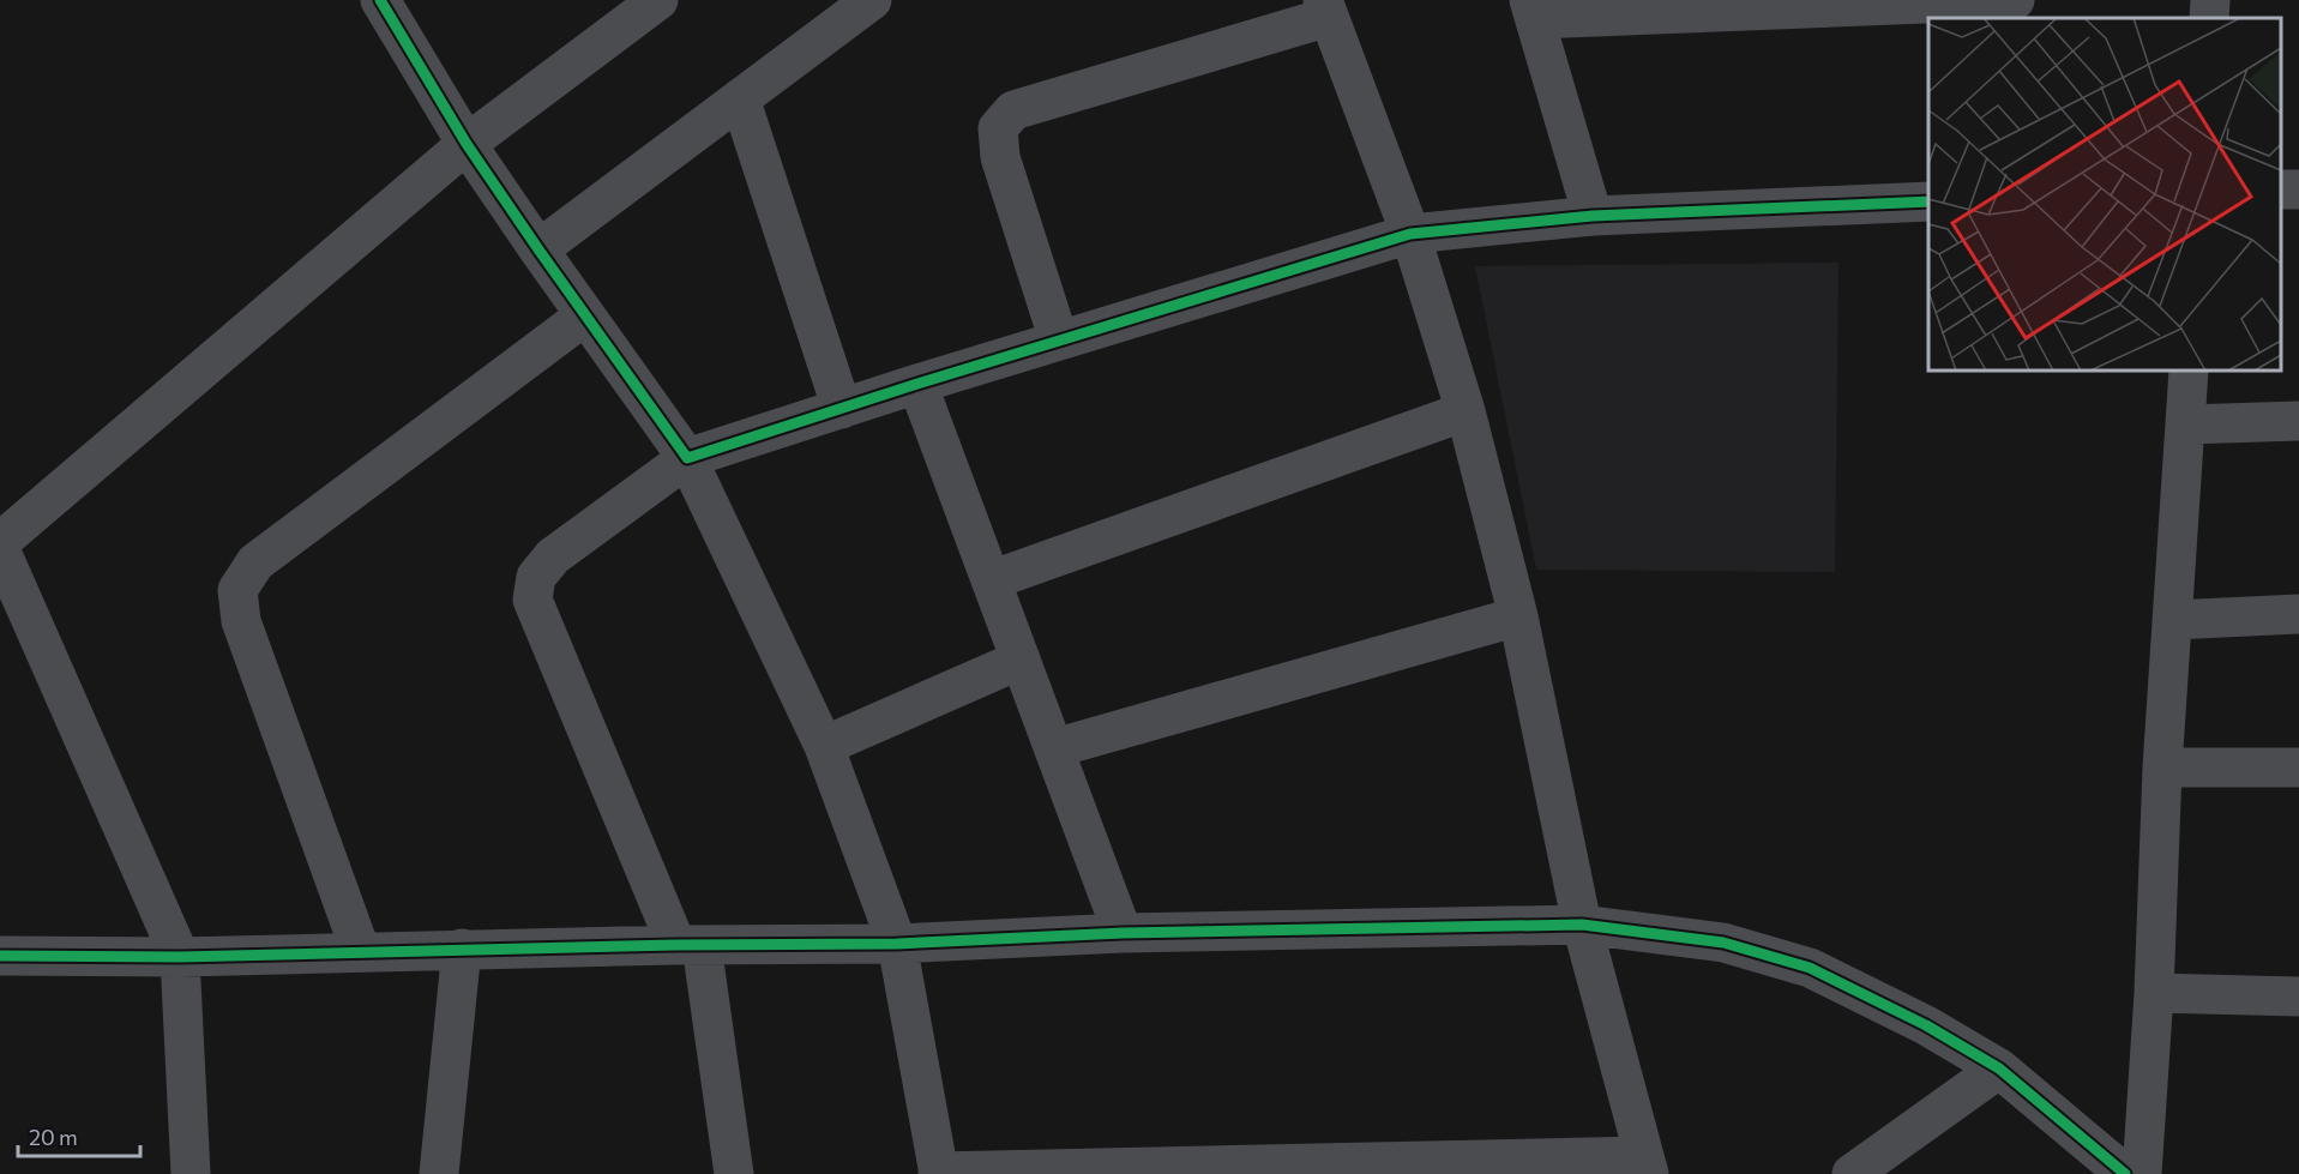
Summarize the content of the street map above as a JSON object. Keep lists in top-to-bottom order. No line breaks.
{"scale_bar":"20 m"}
